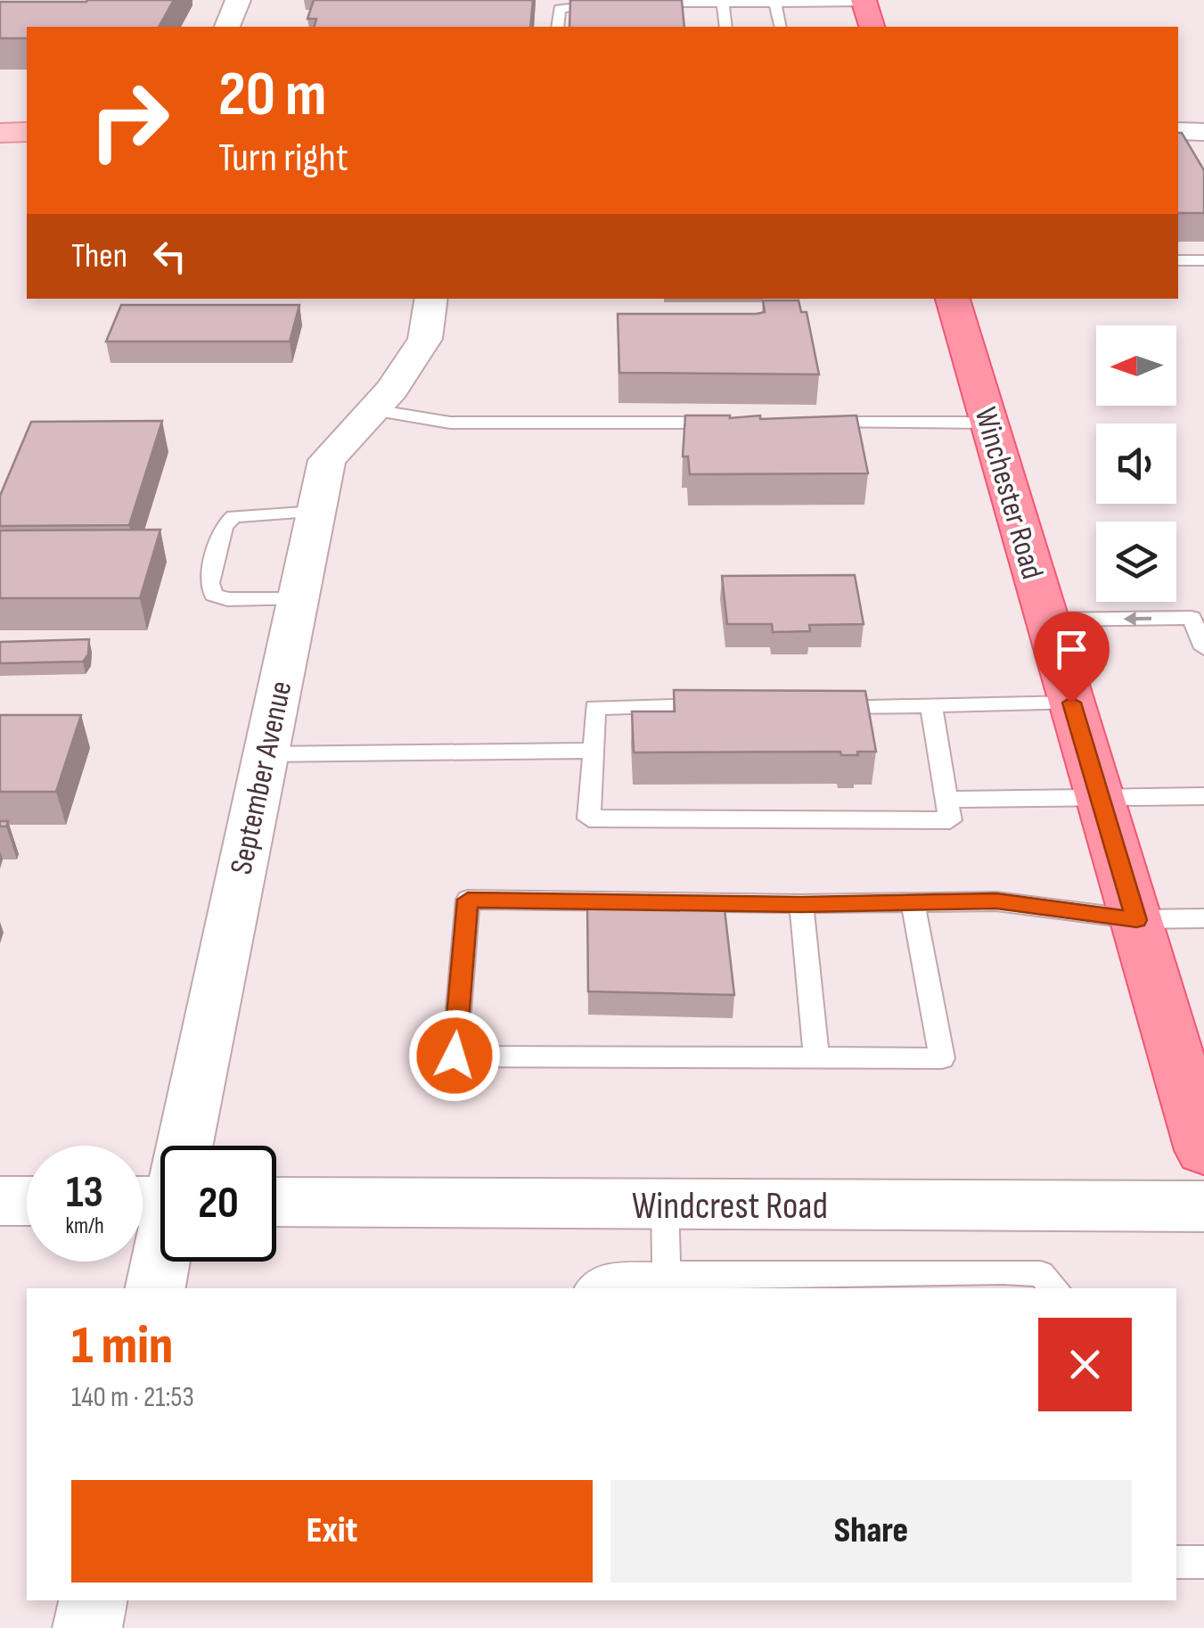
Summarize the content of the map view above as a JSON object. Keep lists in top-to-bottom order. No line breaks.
{"streets":{"main road":["Winchester Road"],"street":["September Avenue","Windcrest Road"]},"north":"left","page":{"turn":["20 m","Turn right"],"then":"Then","speed":"13 km/h","limit":"20","heading":["1 min","140 m · 21:53"],"buttons":["Exit","Share"]}}
